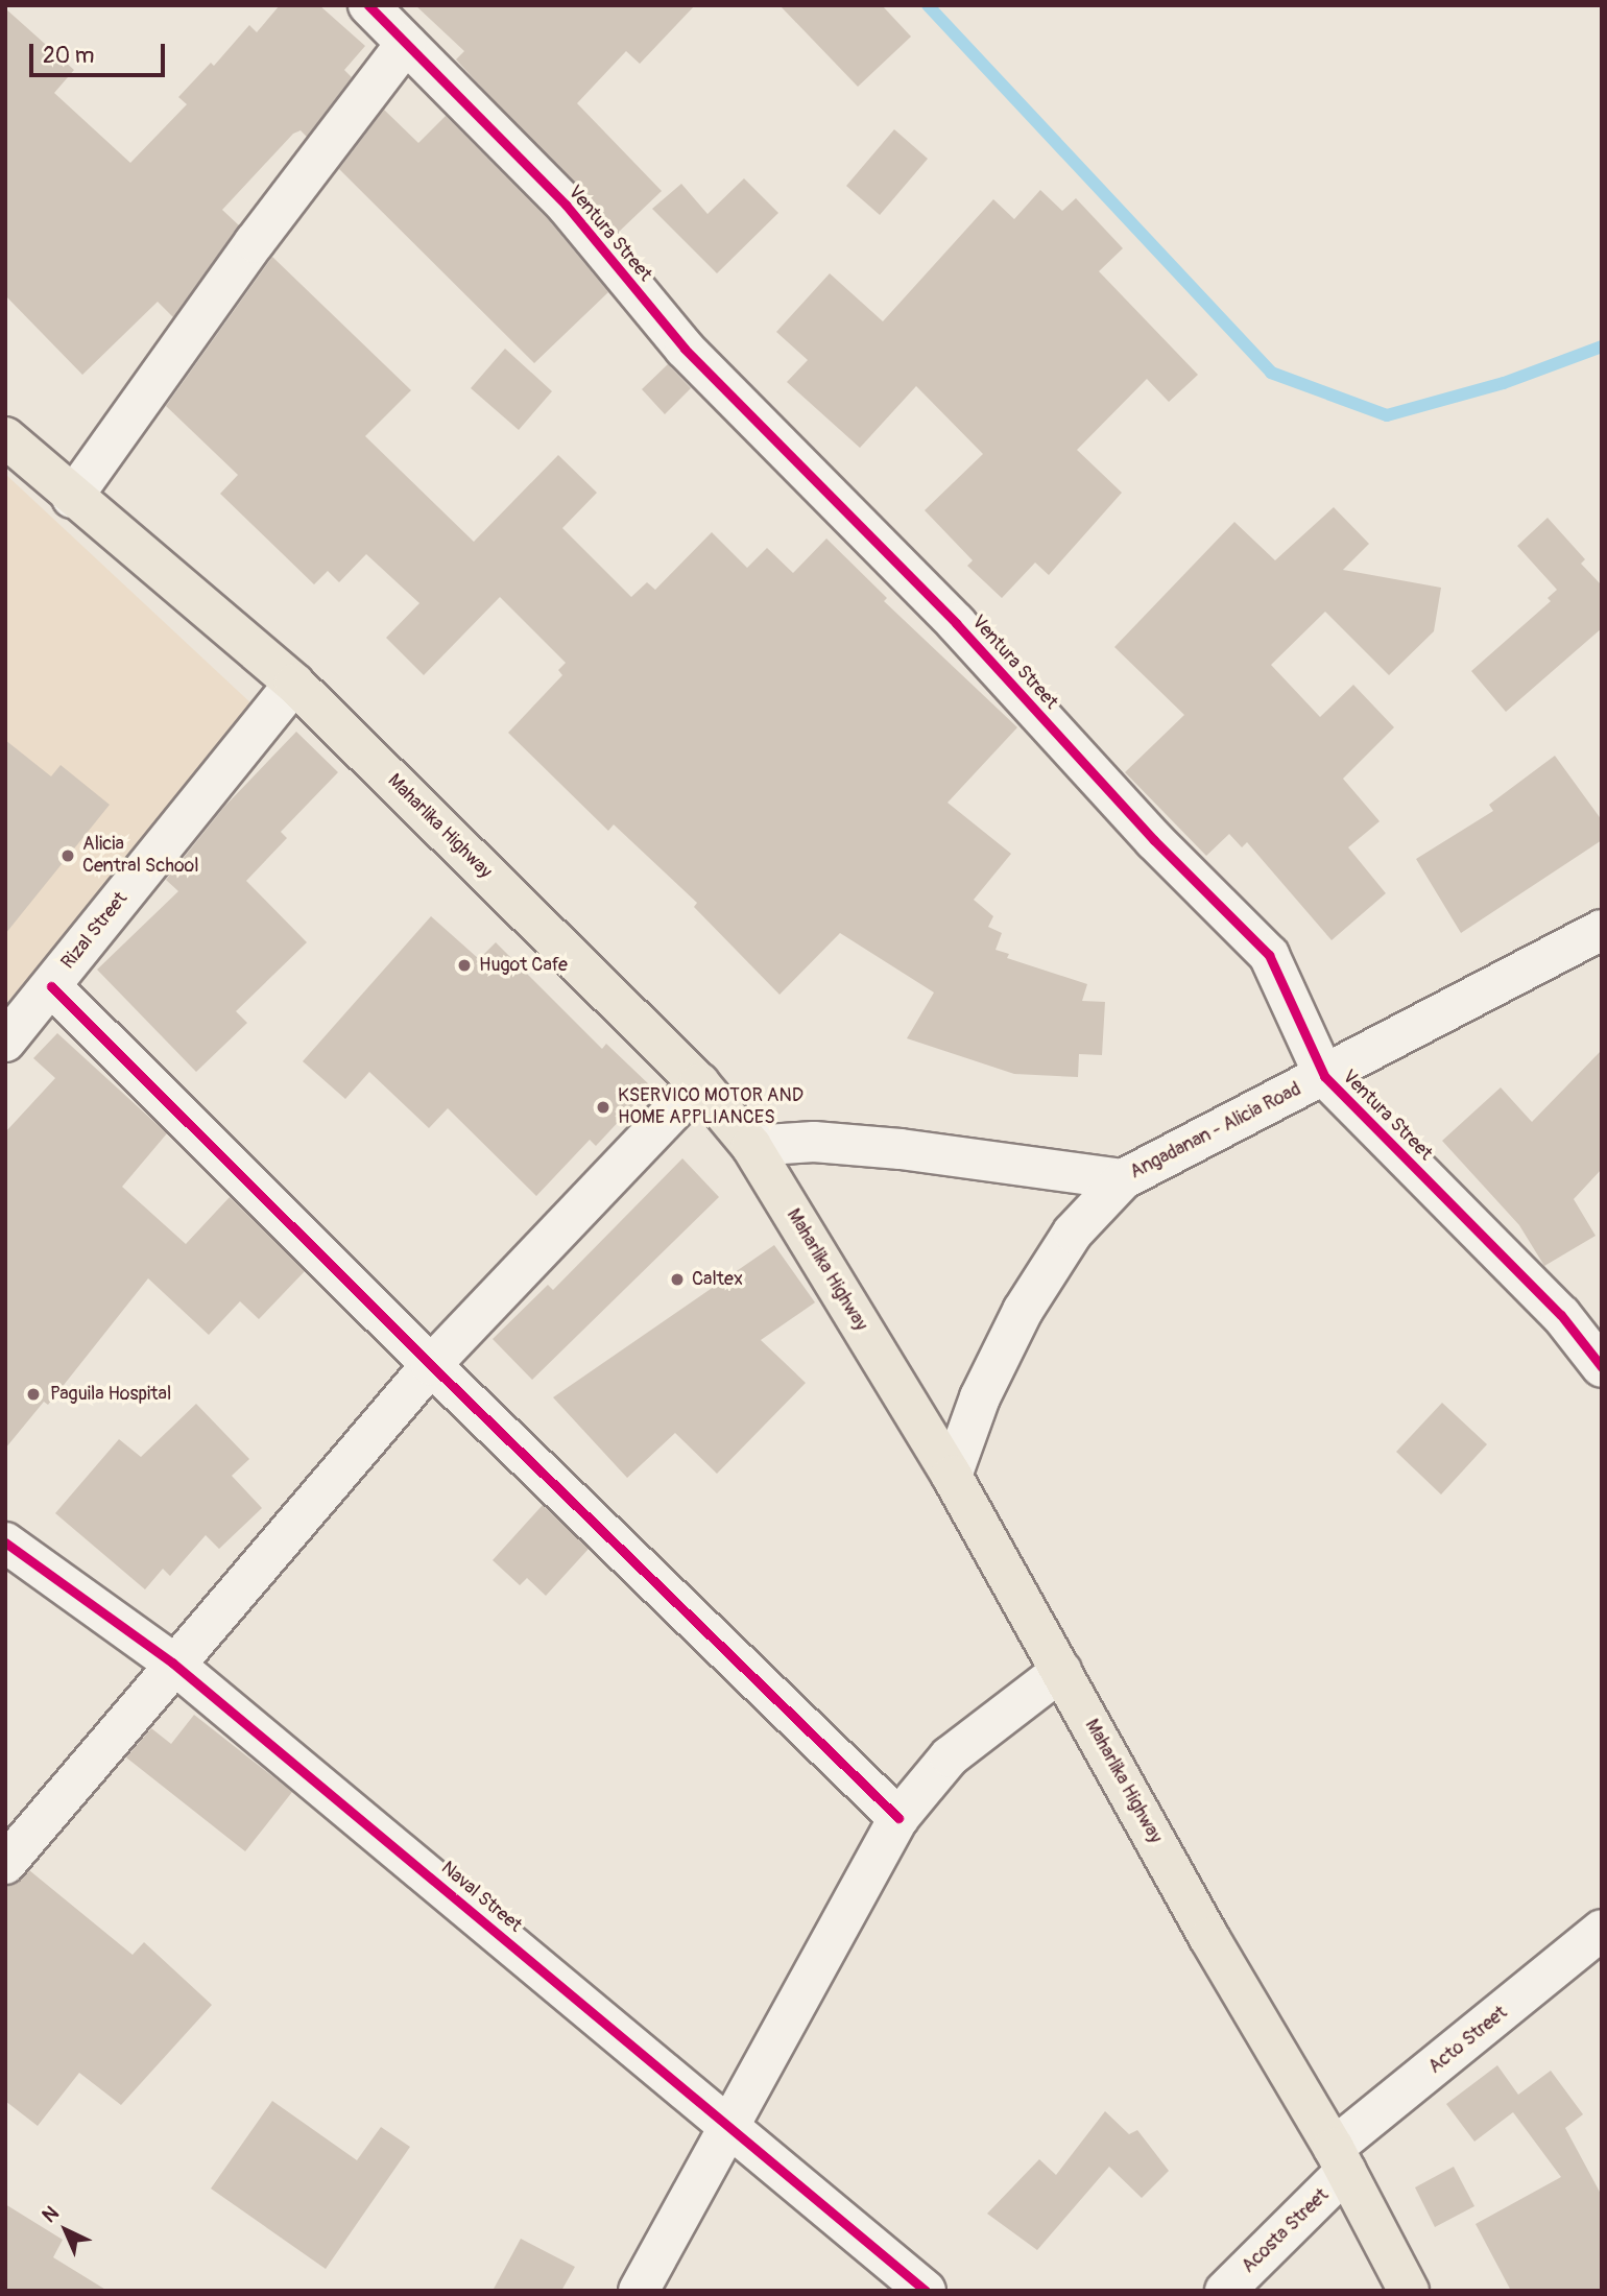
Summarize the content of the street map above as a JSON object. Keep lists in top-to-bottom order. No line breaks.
{"streets":{"main road":["Maharlika Highway"],"street":["Ventura Street","Rizal Street","Angadanan - Alicia Road","Naval Street","Acto Street","Acosta Street"]},"crossings":[["Ventura Street","Angadanan - Alicia Road"],["Maharlika Highway","Rizal Street"],["Maharlika Highway","Angadanan - Alicia Road"],["Maharlika Highway","Acto Street"],["Maharlika Highway","Acosta Street"],["Acto Street","Acosta Street"]],"places":["Alicia Central School","Hugot Cafe","KSERVICO MOTOR AND HOME APPLIANCES","Caltex","Paguila Hospital"],"scale_bar":"20 m","north":"top left"}
